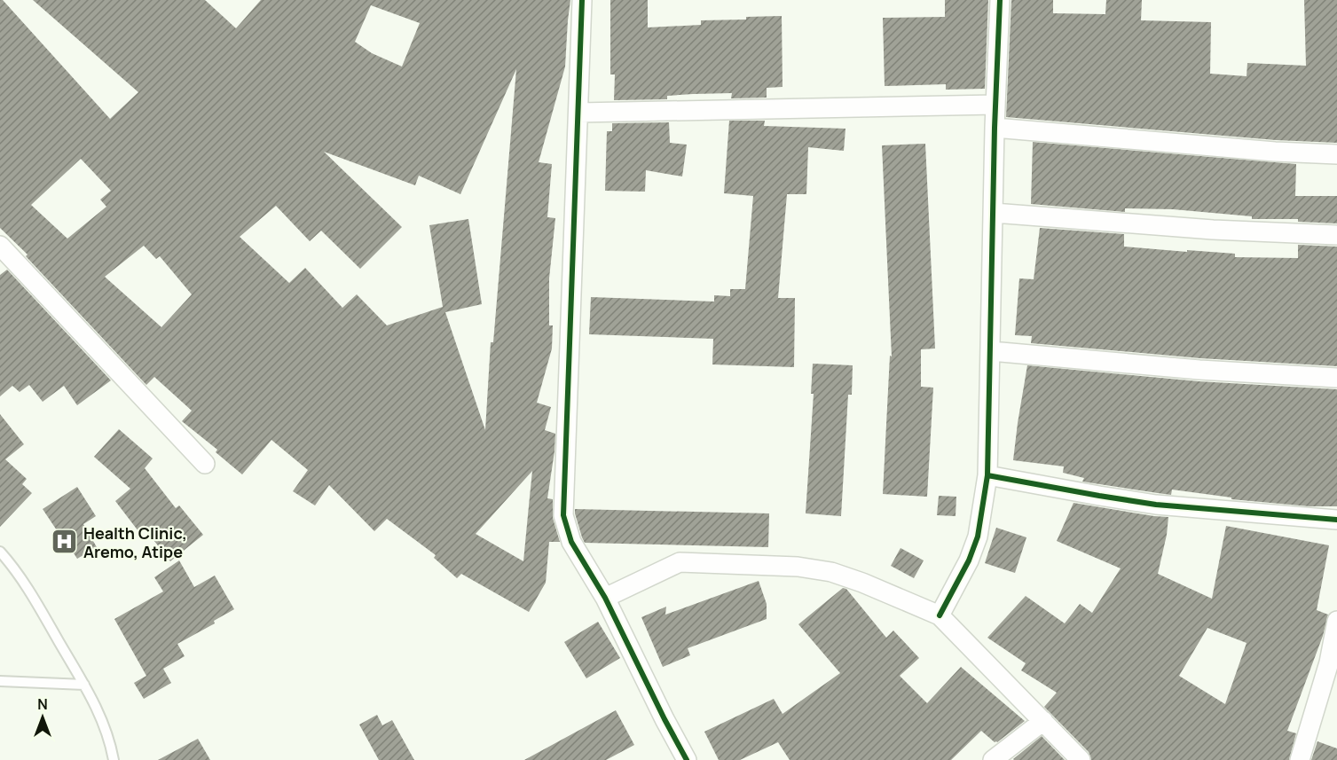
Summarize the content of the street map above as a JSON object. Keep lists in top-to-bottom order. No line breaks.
{"places":{"hospital":["Health Clinic, Aremo, Atipe"]},"north":"top"}
